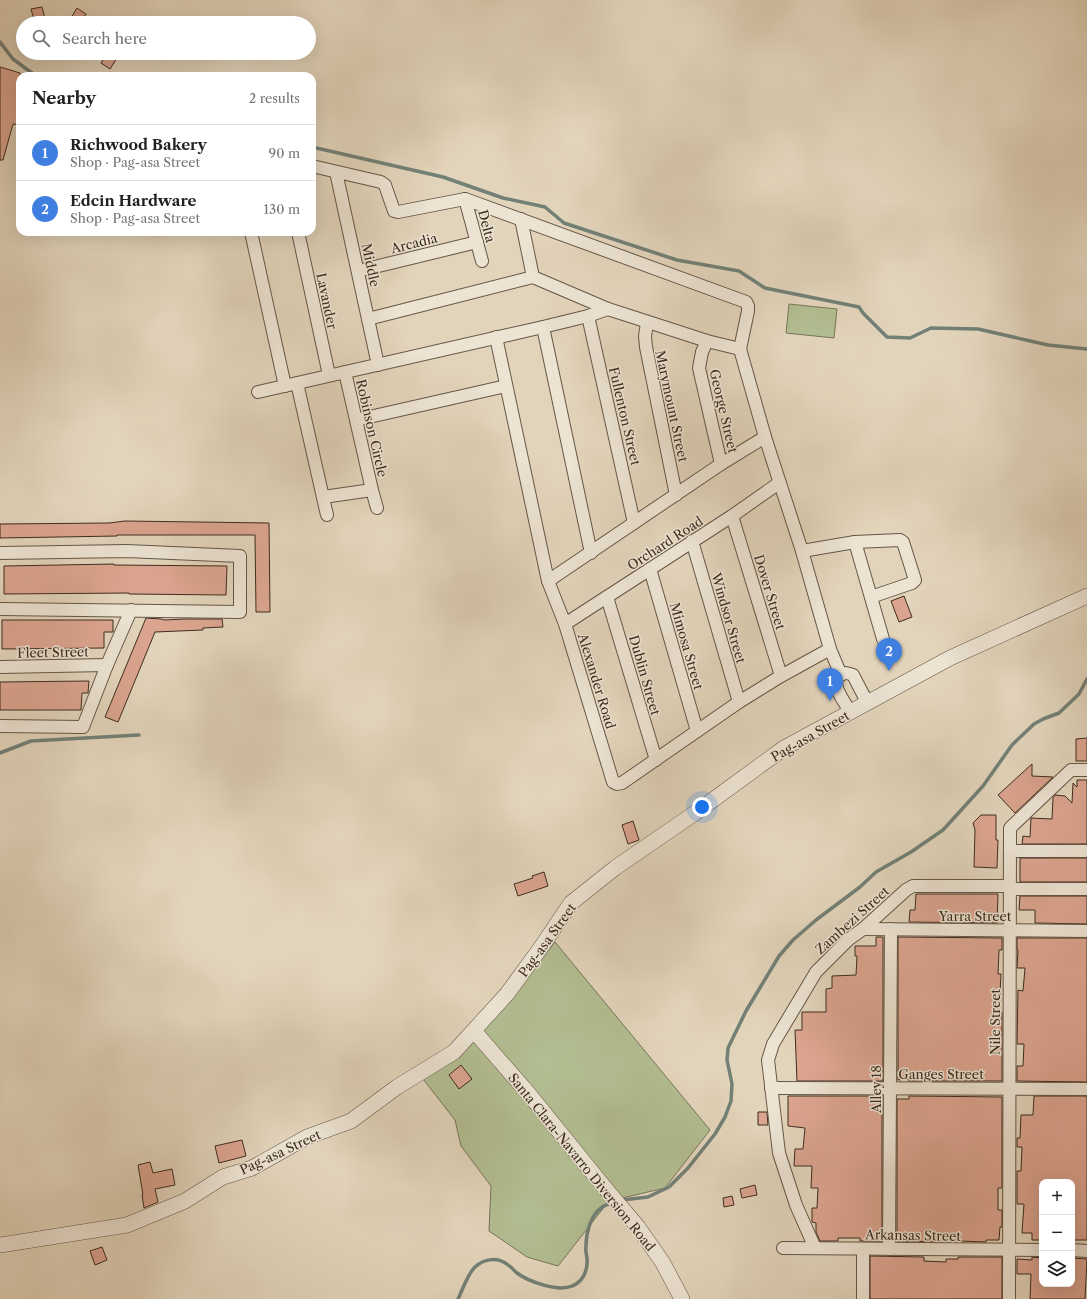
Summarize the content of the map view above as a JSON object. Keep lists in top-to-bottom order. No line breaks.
{"streets":{"street":["Delta","Arcadia","Middle","Lavander","Marymount Street","George Street","Fullenton Street","Robinson Circle","Orchard Road","Dover Street","Windsor Street","Mimosa Street","Fleet Street","Dublin Street","Alexander Road","Pag-asa Street","Yarra Street","Zambezi Street","Nile Street","Ganges Street","Alley 18","Santa Clara-Navarro Diversion Road","Arkansas Street"]},"crossings":[["Delta","Arcadia"],["Arcadia","Middle"],["Orchard Road","Dover Street"],["Orchard Road","Windsor Street"],["Orchard Road","Mimosa Street"],["Orchard Road","Dublin Street"],["Orchard Road","Alexander Road"],["Dover Street","Alexander Road"],["Windsor Street","Alexander Road"],["Mimosa Street","Alexander Road"],["Dublin Street","Alexander Road"],["Pag-asa Street","Santa Clara-Navarro Diversion Road"],["Yarra Street","Zambezi Street"],["Yarra Street","Nile Street"],["Yarra Street","Alley 18"],["Zambezi Street","Nile Street"],["Zambezi Street","Ganges Street"],["Zambezi Street","Arkansas Street"],["Nile Street","Ganges Street"],["Nile Street","Arkansas Street"],["Ganges Street","Alley 18"],["Alley 18","Arkansas Street"]],"page":{"search":"Search here","heading":["Nearby","2 results"],"list":[{"mark":"1","name":"Richwood Bakery","note":"Shop · Pag-asa Street","value":"90 m"},{"mark":"2","name":"Edcin Hardware","note":"Shop · Pag-asa Street","value":"130 m"}],"pins":["2","1"],"map_buttons":["+","−"]}}
